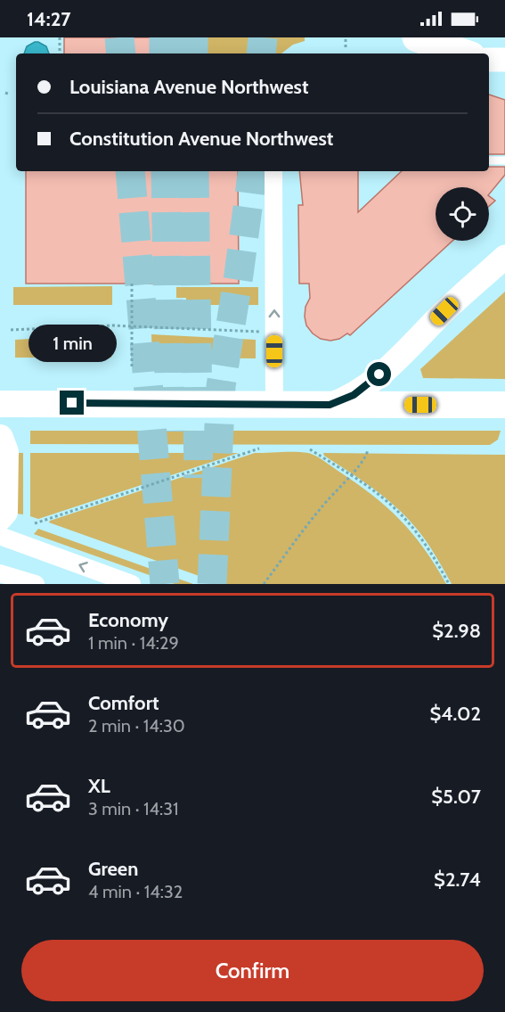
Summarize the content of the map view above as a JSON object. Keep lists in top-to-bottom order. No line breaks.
{"page":{"status":"14:27","banner":["Louisiana Avenue Northwest","Constitution Avenue Northwest"],"bubble":"1 min","list":[{"name":"Economy","note":"1 min · 14:29","value":"$2.98"},{"name":"Comfort","note":"2 min · 14:30","value":"$4.02"},{"name":"XL","note":"3 min · 14:31","value":"$5.07"},{"name":"Green","note":"4 min · 14:32","value":"$2.74"}],"buttons":"Confirm"}}
